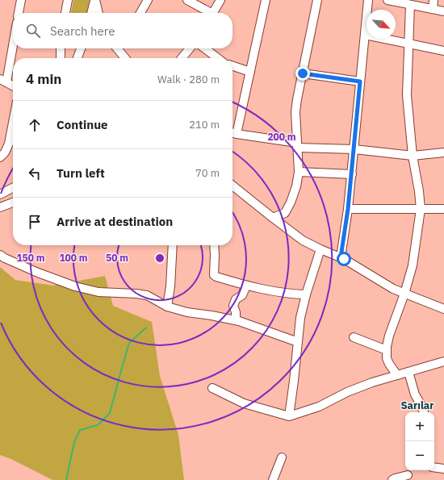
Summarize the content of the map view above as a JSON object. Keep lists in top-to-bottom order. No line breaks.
{"districts":["Sarılar"],"north":"bottom right","page":{"search":"Search here","heading":["4 min","Walk · 280 m"],"list":[["Continue","210 m"],["Turn left","70 m"],"Arrive at destination"],"map_buttons":["+","−"]},"rings":["200 m","150 m","100 m","50 m"]}
